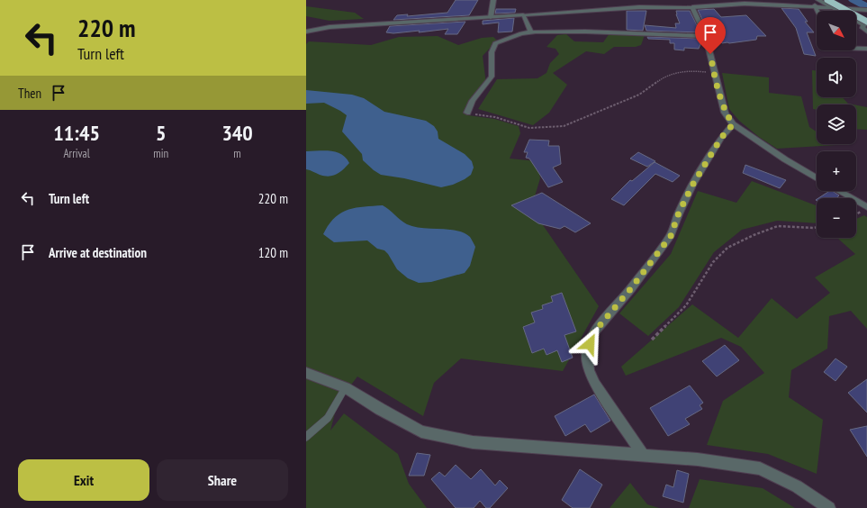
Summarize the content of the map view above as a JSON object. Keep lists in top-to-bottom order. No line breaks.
{"north":"bottom right","page":{"turn":["220 m","Turn left"],"map_buttons":["+","−"],"then":"Then","eta":["11:45","Arrival","5","min","340","m"],"list":[{"name":"Turn left","value":"220 m"},{"name":"Arrive at destination","value":"120 m"}],"buttons":["Exit","Share"]}}
